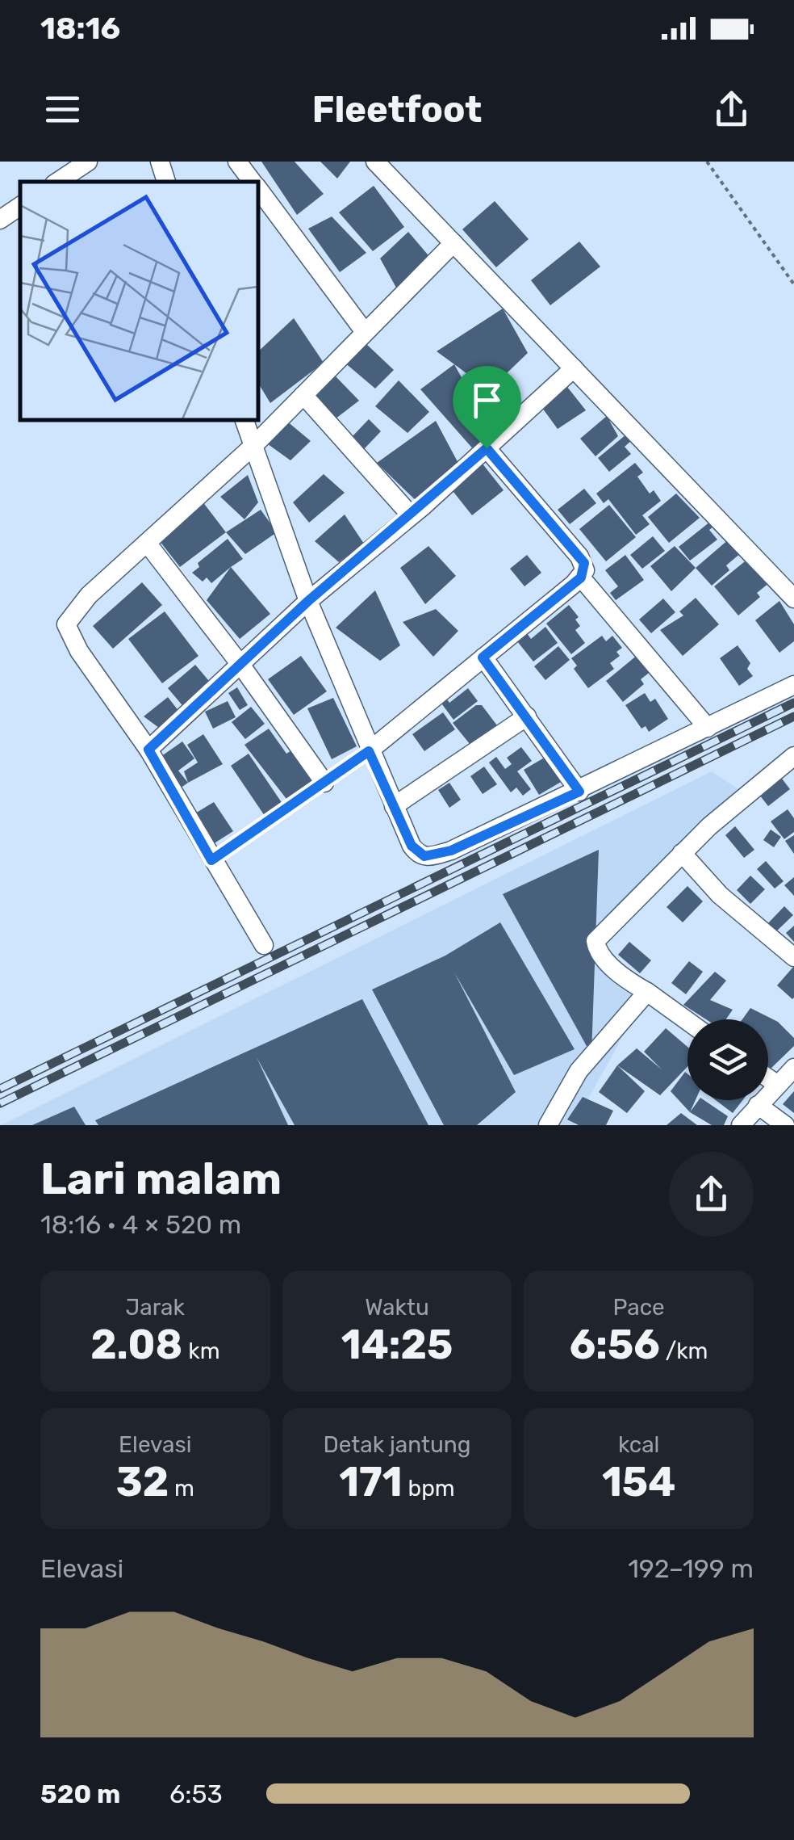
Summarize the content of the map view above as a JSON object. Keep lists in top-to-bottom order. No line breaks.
{"page":{"status":"18:16","header":"Fleetfoot","heading":["Lari malam","18:16 · 4 × 520 m"],"stats":[["Jarak","2.08 km"],["Waktu","14:25"],["Pace","6:56 /km"],["Elevasi","32 m"],["Detak jantung","171 bpm"],["kcal","154"]],"chart":["Elevasi","192–199 m"],"list":[{"name":"520 m","note":"6:53"}]}}
